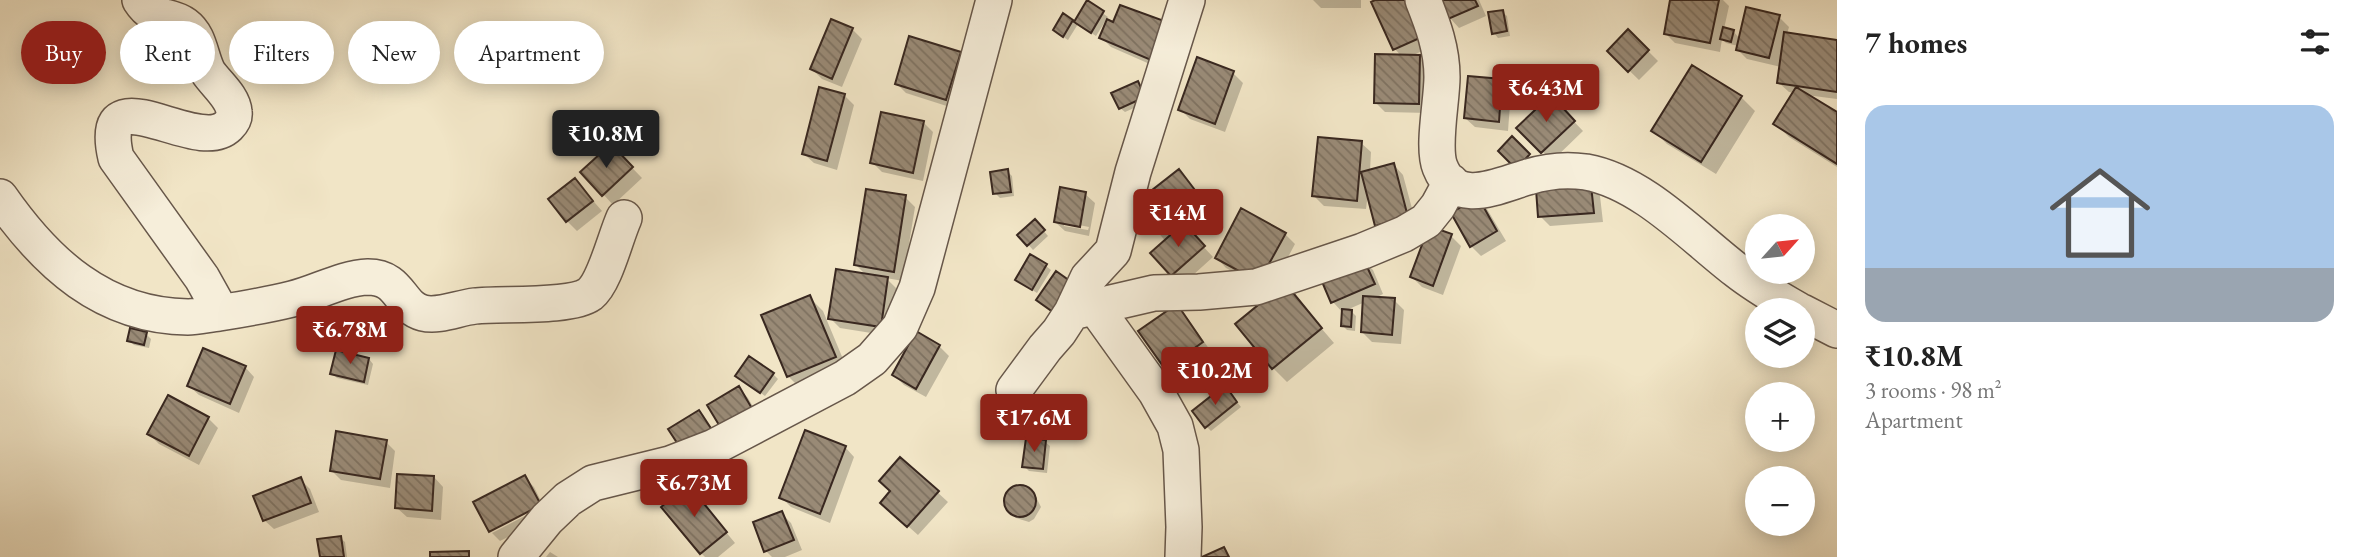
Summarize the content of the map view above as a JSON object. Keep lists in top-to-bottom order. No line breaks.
{"north":"top right","page":{"heading":"7 homes","chip":["Buy","Rent","Filters","New","Apartment"],"price":["₹6.43M","₹10.8M","₹14M","₹6.78M","₹10.2M","₹17.6M","₹6.73M"],"list":[{"name":"₹10.8M","note":"3 rooms · 98 m² · Apartment"}],"map_buttons":["+","−"]}}
